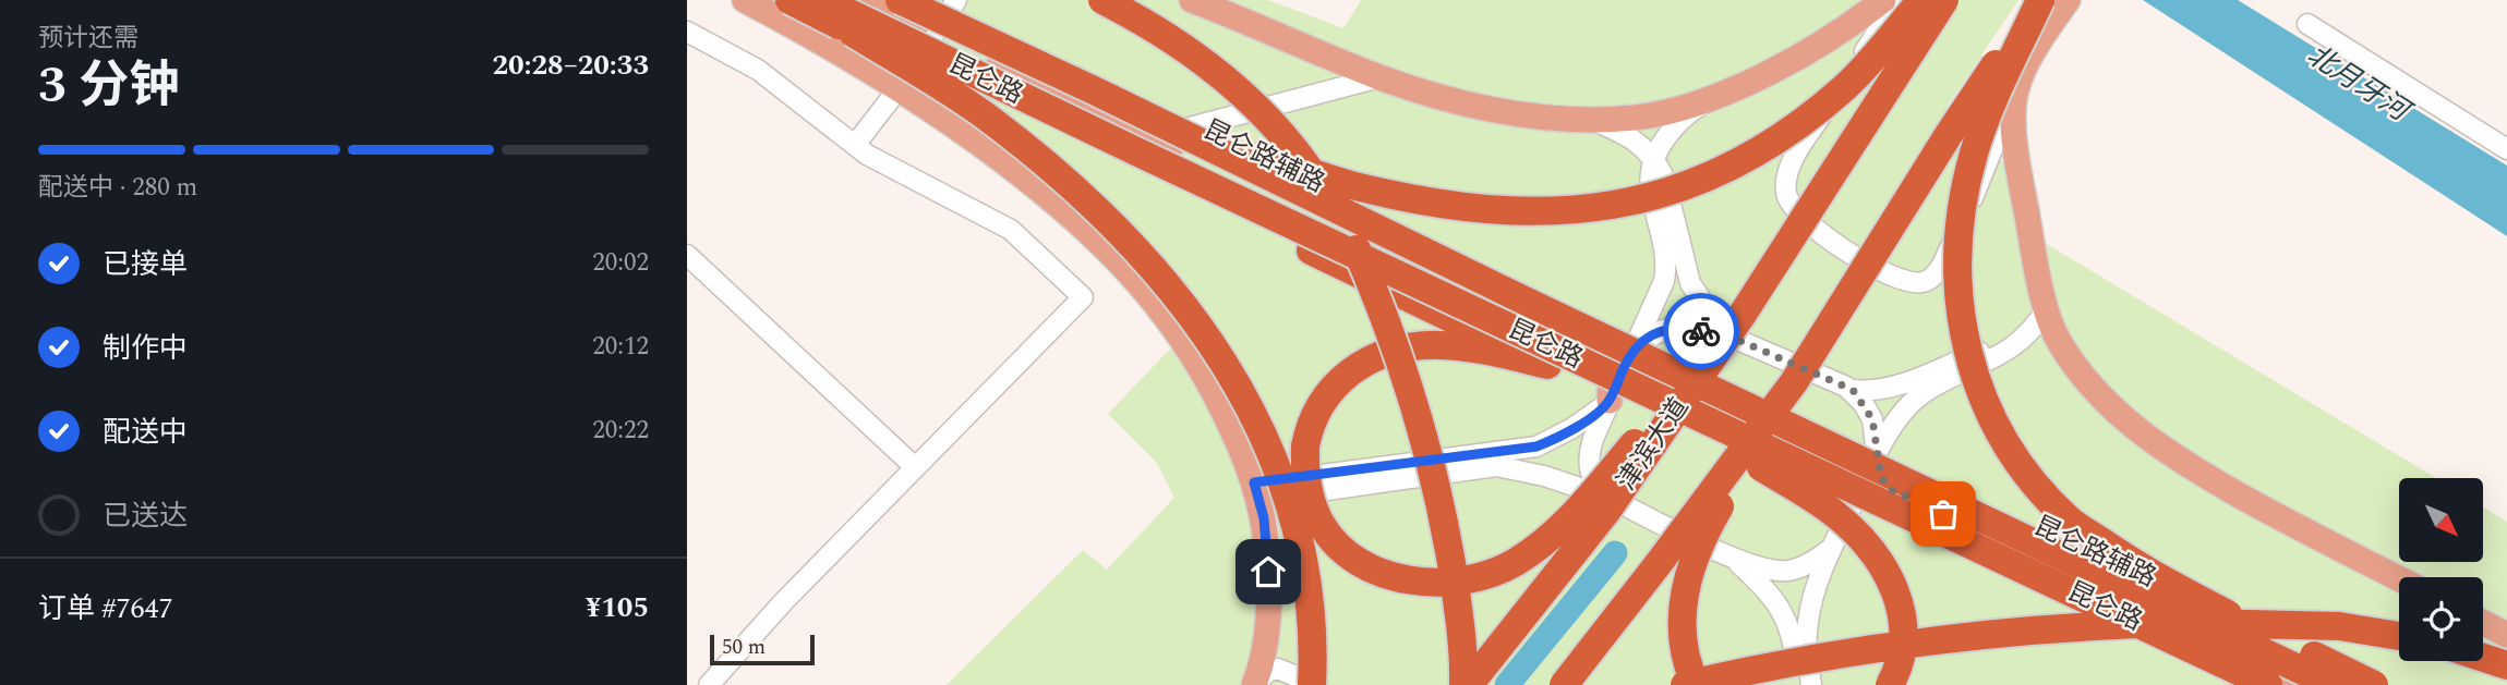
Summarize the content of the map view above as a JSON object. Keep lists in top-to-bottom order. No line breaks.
{"streets":{"highway":["昆仑路","津滨大道"],"main road":["昆仑路辅路"]},"water":["北月牙河"],"scale_bar":"50 m","north":"bottom right","page":{"heading":["3 分钟","预计还需","20:28–20:33"],"panel":["订单 #7647","¥105"],"bar":"配送中 · 280 m","list":[["已接单","20:02"],["制作中","20:12"],["配送中","20:22"],"已送达"],"scale":"50 m"}}
